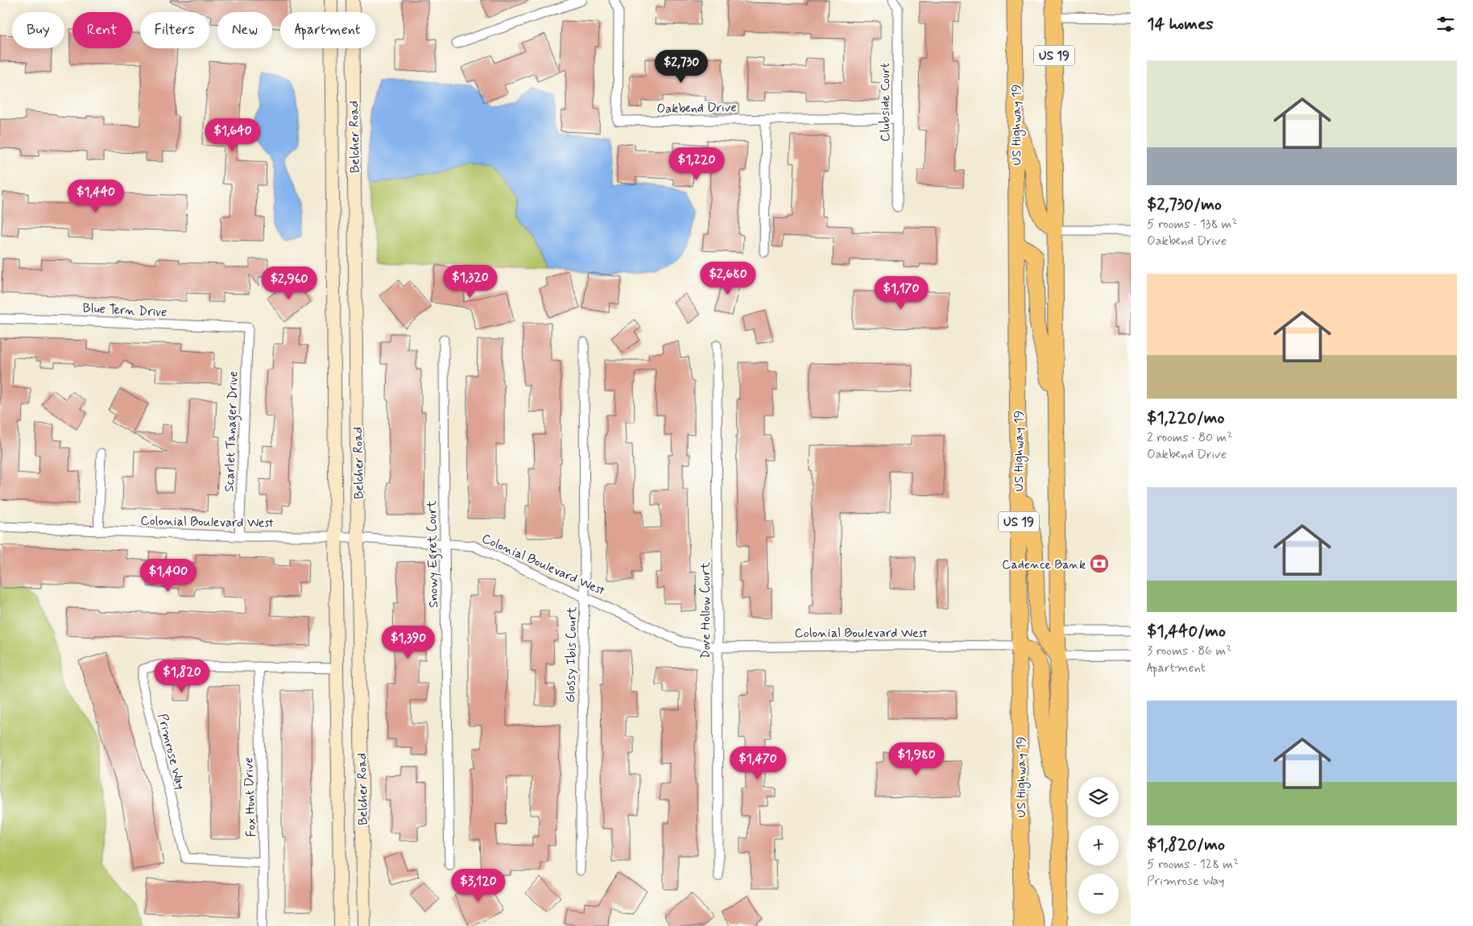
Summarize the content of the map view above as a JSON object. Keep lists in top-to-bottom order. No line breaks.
{"streets":{"highway":["US 19","US Highway 19"],"main road":["Belcher Road"],"street":["Clubside Court","Oakbend Drive","Blue Tern Drive","Scarlet Tanager Drive","Colonial Boulevard West","Snowy Egret Court","Dove Hollow Court","Glossy Ibis Court","Primrose Way","Fox Hunt Drive"]},"crossings":[["Clubside Court","Oakbend Drive"],["US Highway 19","Colonial Boulevard West"],["Belcher Road","Colonial Boulevard West"],["Belcher Road","Primrose Way"],["Blue Tern Drive","Scarlet Tanager Drive"],["Scarlet Tanager Drive","Colonial Boulevard West"],["Colonial Boulevard West","Snowy Egret Court"],["Colonial Boulevard West","Dove Hollow Court"],["Colonial Boulevard West","Glossy Ibis Court"],["Primrose Way","Fox Hunt Drive"]],"places":{"bank":["Cadence Bank"]},"page":{"heading":"14 homes","chip":["Buy","Rent","Filters","New","Apartment"],"list":[{"name":"$2,730/mo","note":"5 rooms · 138 m² · Oakbend Drive"},{"name":"$1,220/mo","note":"2 rooms · 80 m² · Oakbend Drive"},{"name":"$1,440/mo","note":"3 rooms · 86 m² · Apartment"},{"name":"$1,820/mo","note":"5 rooms · 128 m² · Primrose Way"}],"price":["$2,730","$1,640","$1,220","$1,440","$2,680","$1,320","$2,960","$1,170","$1,400","$1,390","$1,820","$1,980","$1,470","$3,120"],"map_buttons":["+","−"]}}
